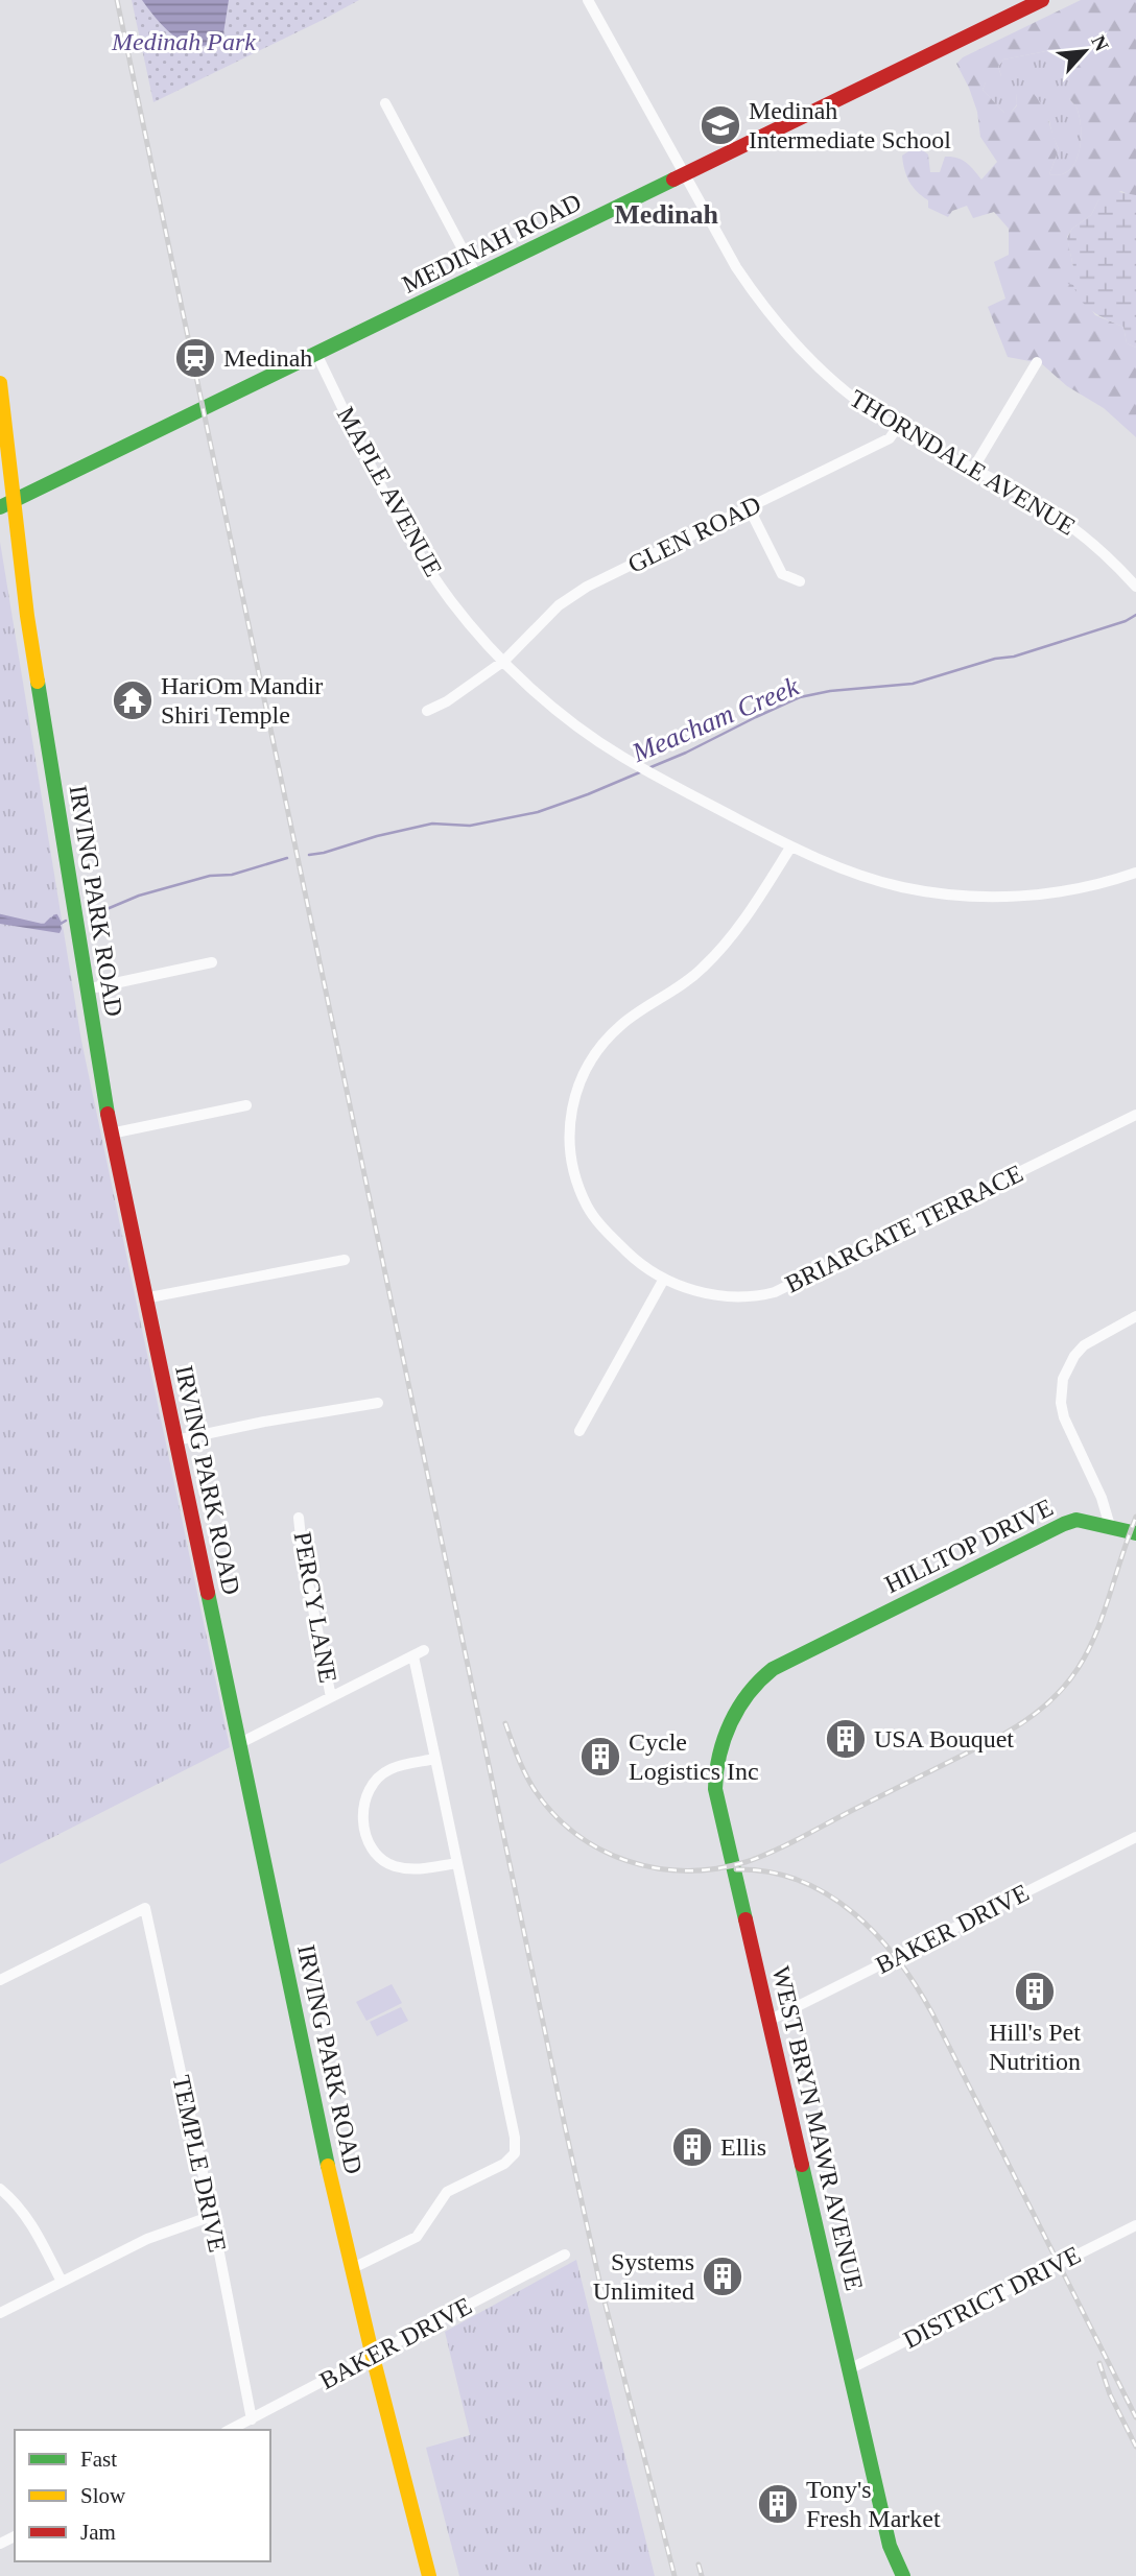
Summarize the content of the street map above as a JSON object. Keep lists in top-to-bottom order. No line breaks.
{"streets":{"main road":["MEDINAH ROAD","IRVING PARK ROAD","HILLTOP DRIVE","WEST BRYN MAWR AVENUE"],"street":["THORNDALE AVENUE","MAPLE AVENUE","GLEN ROAD","BRIARGATE TERRACE","PERCY LANE","BAKER DRIVE","TEMPLE DRIVE","DISTRICT DRIVE"]},"crossings":[["MEDINAH ROAD","THORNDALE AVENUE"],["MEDINAH ROAD","MAPLE AVENUE"],["MEDINAH ROAD","IRVING PARK ROAD"],["THORNDALE AVENUE","GLEN ROAD"],["MAPLE AVENUE","GLEN ROAD"],["MAPLE AVENUE","BRIARGATE TERRACE"],["IRVING PARK ROAD","BAKER DRIVE"],["HILLTOP DRIVE","WEST BRYN MAWR AVENUE"],["BAKER DRIVE","WEST BRYN MAWR AVENUE"],["BAKER DRIVE","TEMPLE DRIVE"],["WEST BRYN MAWR AVENUE","DISTRICT DRIVE"]],"districts":["Medinah"],"water":["Meacham Creek"],"parks":["Medinah Park"],"places":{"school or university":["Medinah Intermediate School"],"station":["Medinah"],"temple":["HariOm Mandir Shiri Temple"],"building":["USA Bouquet","Cycle Logistics Inc","Hill's Pet Nutrition","Ellis","Systems Unlimited","Tony's Fresh Market"]},"legend":["Fast","Slow","Jam"],"north":"top right"}
